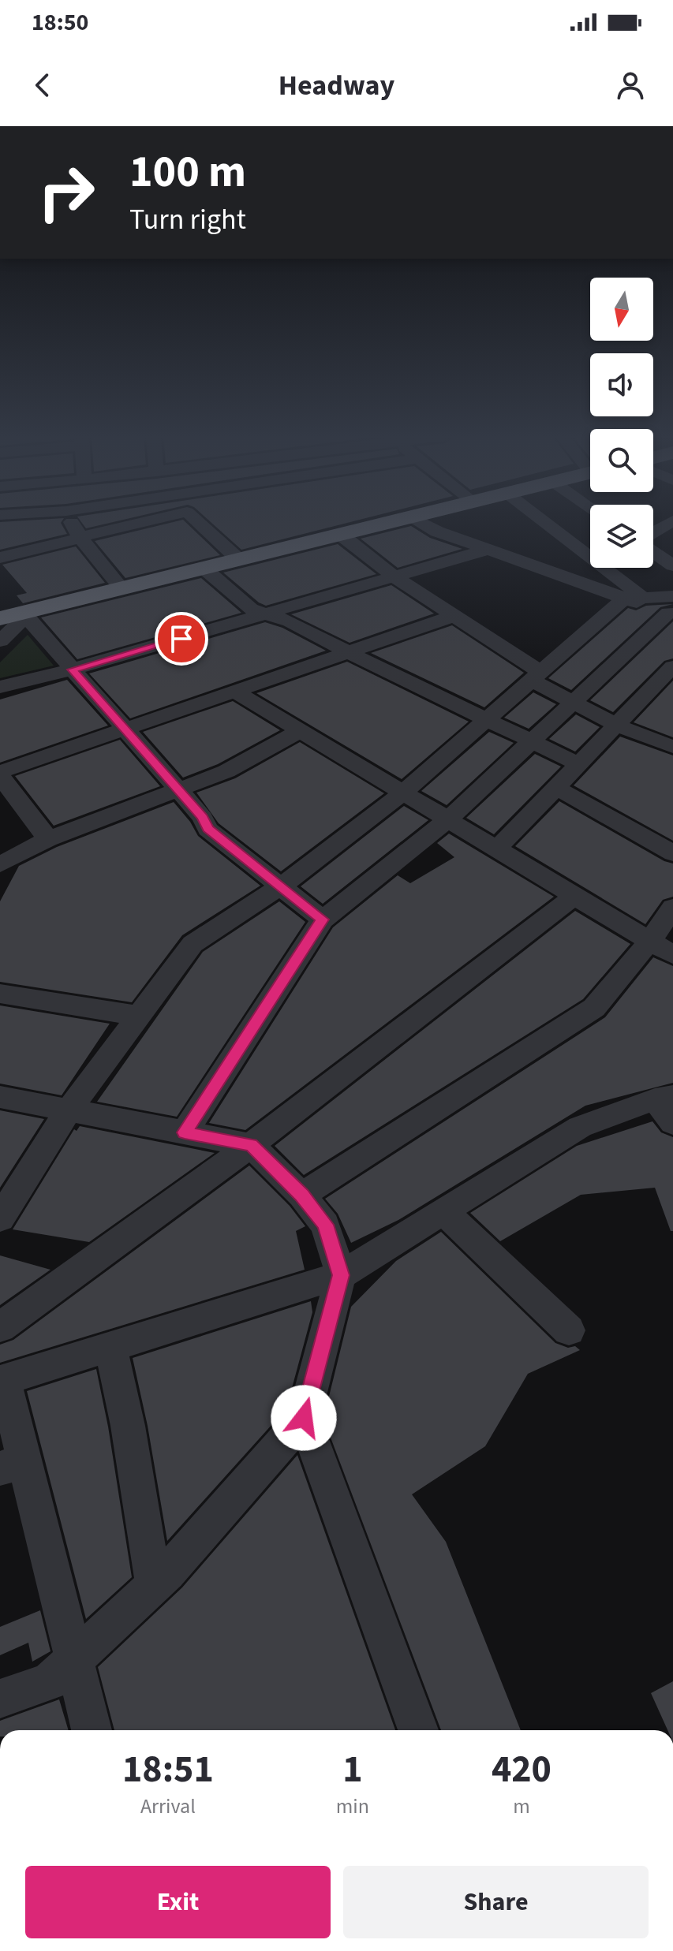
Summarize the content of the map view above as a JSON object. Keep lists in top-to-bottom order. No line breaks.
{"north":"bottom","page":{"status":"18:50","header":"Headway","turn":["100 m","Turn right"],"eta":["18:51","Arrival","1","min","420","m"],"buttons":["Exit","Share"]}}
